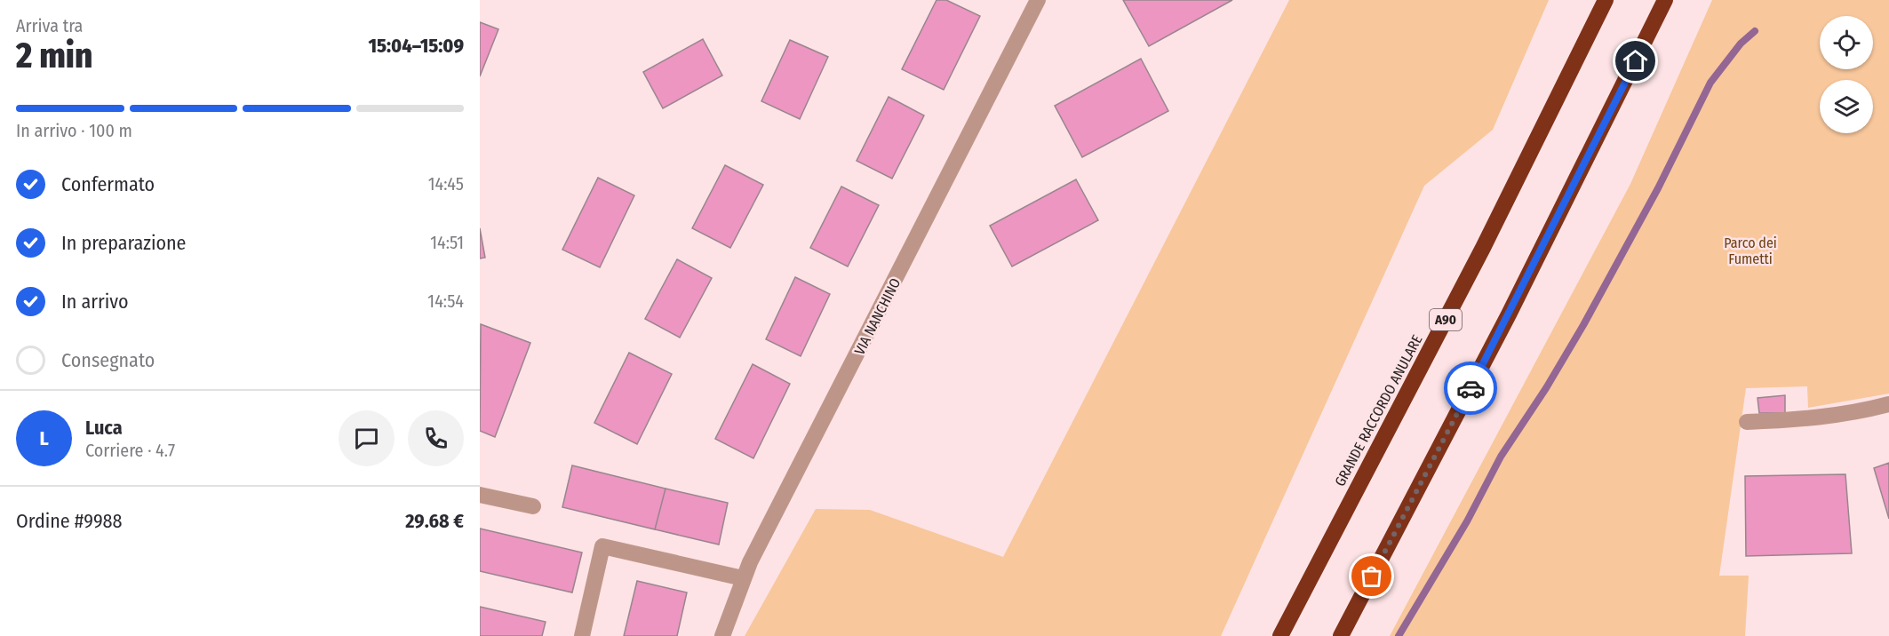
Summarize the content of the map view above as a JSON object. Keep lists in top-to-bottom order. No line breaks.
{"streets":{"highway":["A90","GRANDE RACCORDO ANULARE"],"street":["VIA NANCHINO"]},"parks":["Parco dei Fumetti"],"page":{"heading":["2 min","Arriva tra","15:04–15:09"],"panel":["Luca","Corriere · 4.7","Ordine #9988","29.68 €"],"bar":"In arrivo · 100 m","list":[["Confermato","14:45"],["In preparazione","14:51"],["In arrivo","14:54"],"Consegnato"],"round":"L"}}
